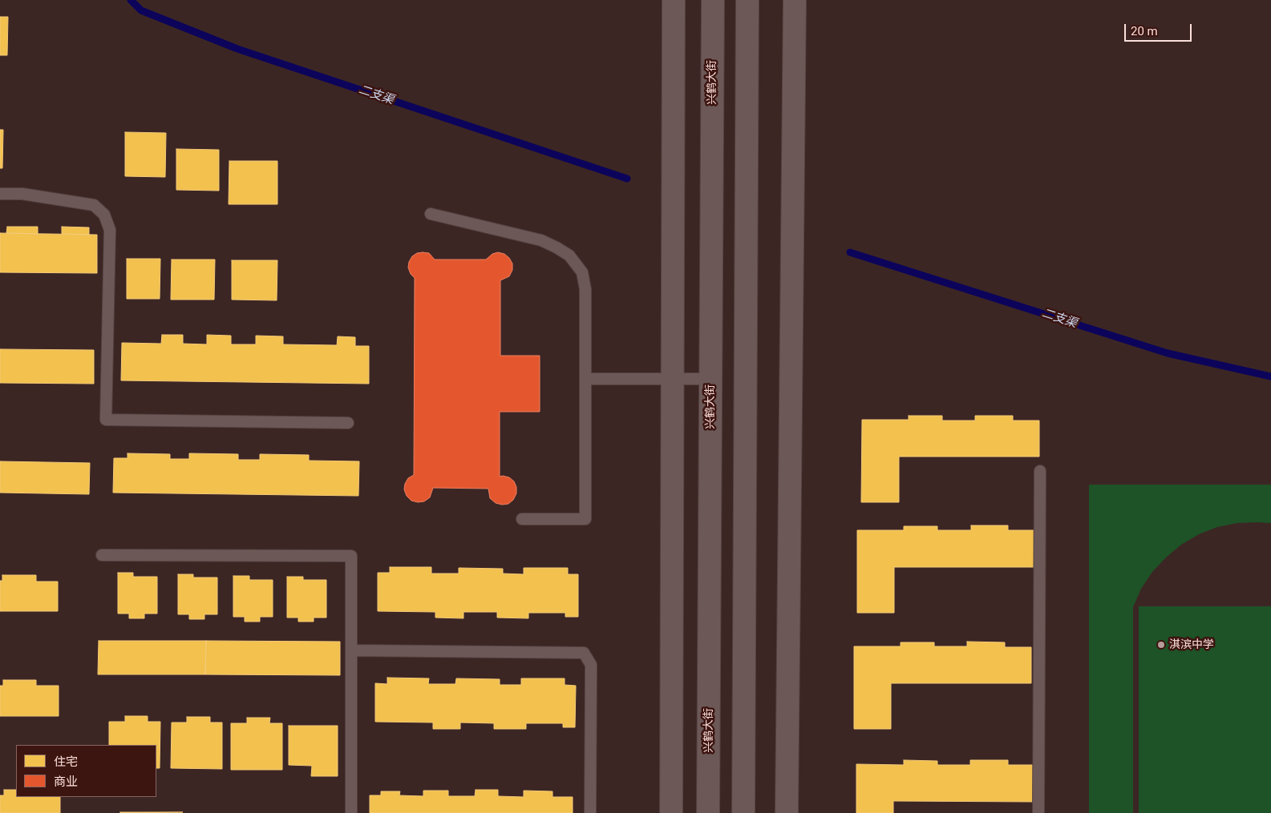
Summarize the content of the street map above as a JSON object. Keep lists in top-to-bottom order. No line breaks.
{"streets":{"street":["兴鹤大街"]},"water":["二支渠"],"places":["淇滨中学"],"legend":["住宅","商业"],"scale_bar":"20 m"}
